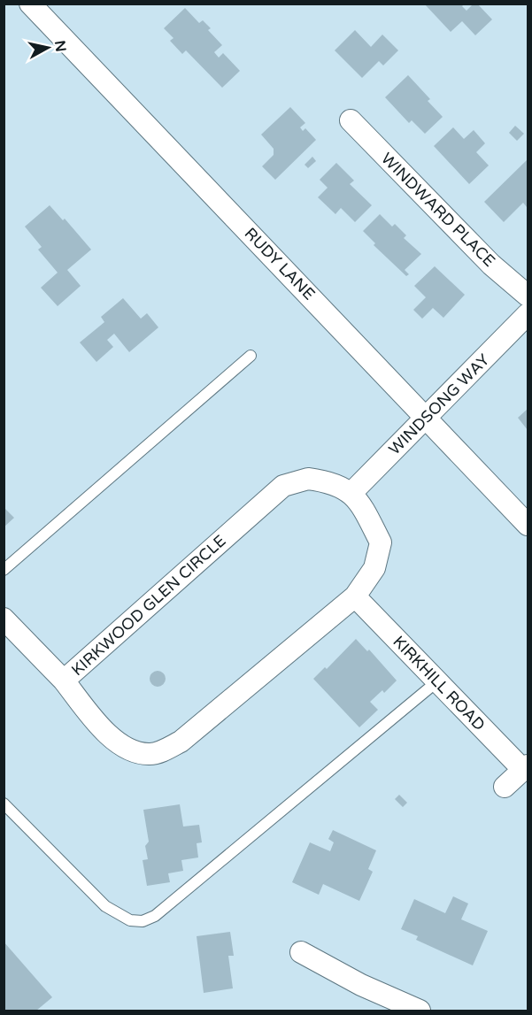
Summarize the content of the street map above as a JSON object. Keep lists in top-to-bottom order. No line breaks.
{"streets":{"street":["WINDWARD PLACE","RUDY LANE","WINDSONG WAY","KIRKWOOD GLEN CIRCLE","KIRKHILL ROAD"]},"crossings":[["RUDY LANE","WINDSONG WAY"],["WINDSONG WAY","KIRKWOOD GLEN CIRCLE"],["KIRKWOOD GLEN CIRCLE","KIRKHILL ROAD"]],"north":"right"}
